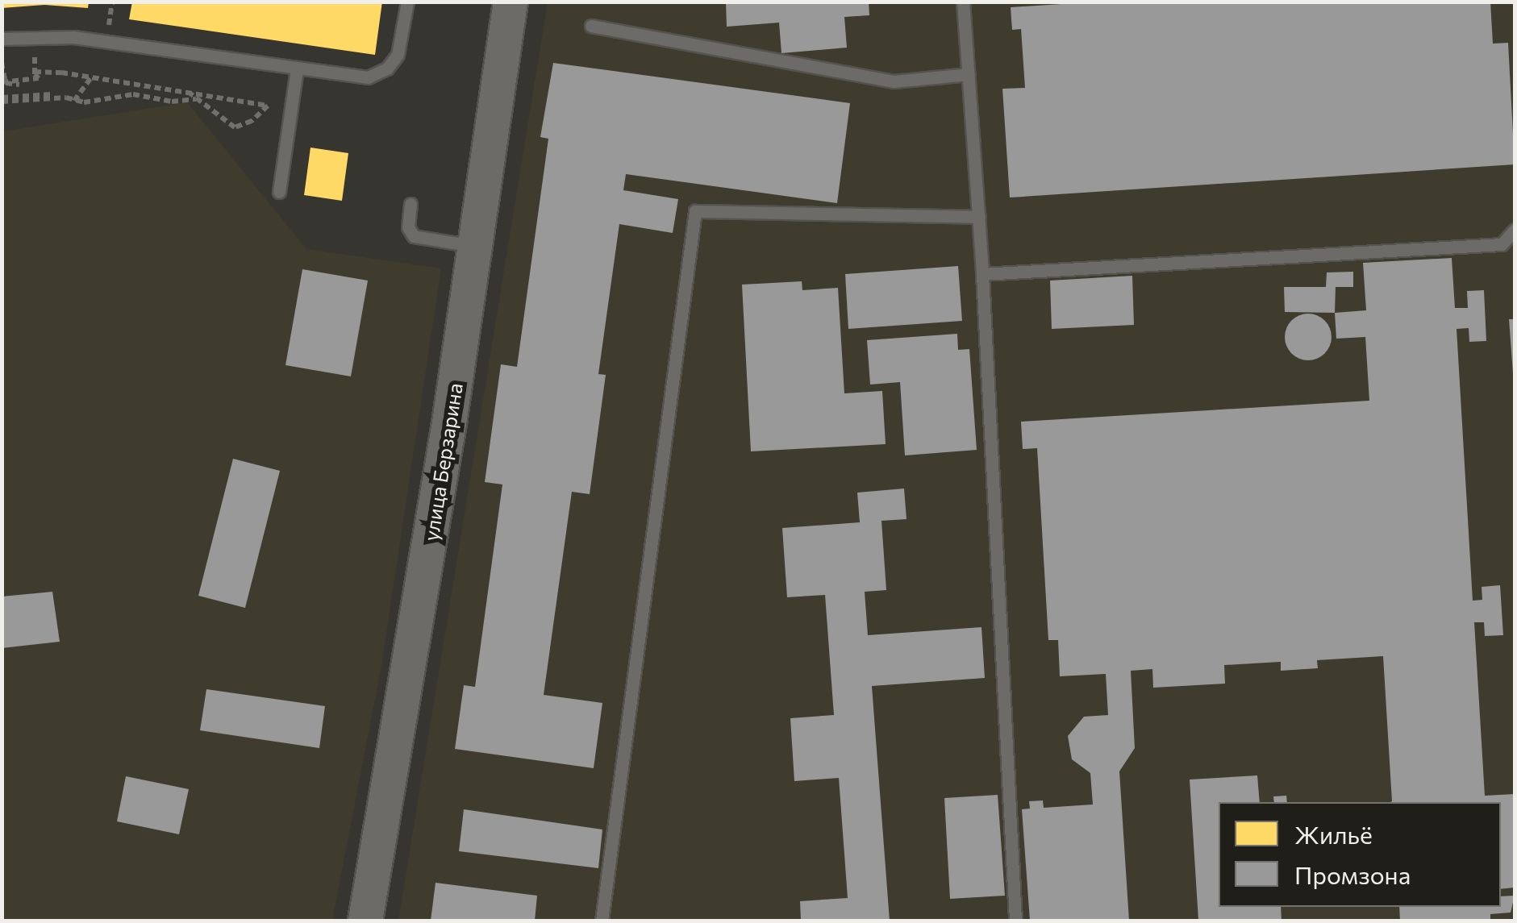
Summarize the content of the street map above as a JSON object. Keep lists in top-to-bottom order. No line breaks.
{"streets":{"street":["улица Берзарина"]},"legend":["Жильё","Промзона"]}
